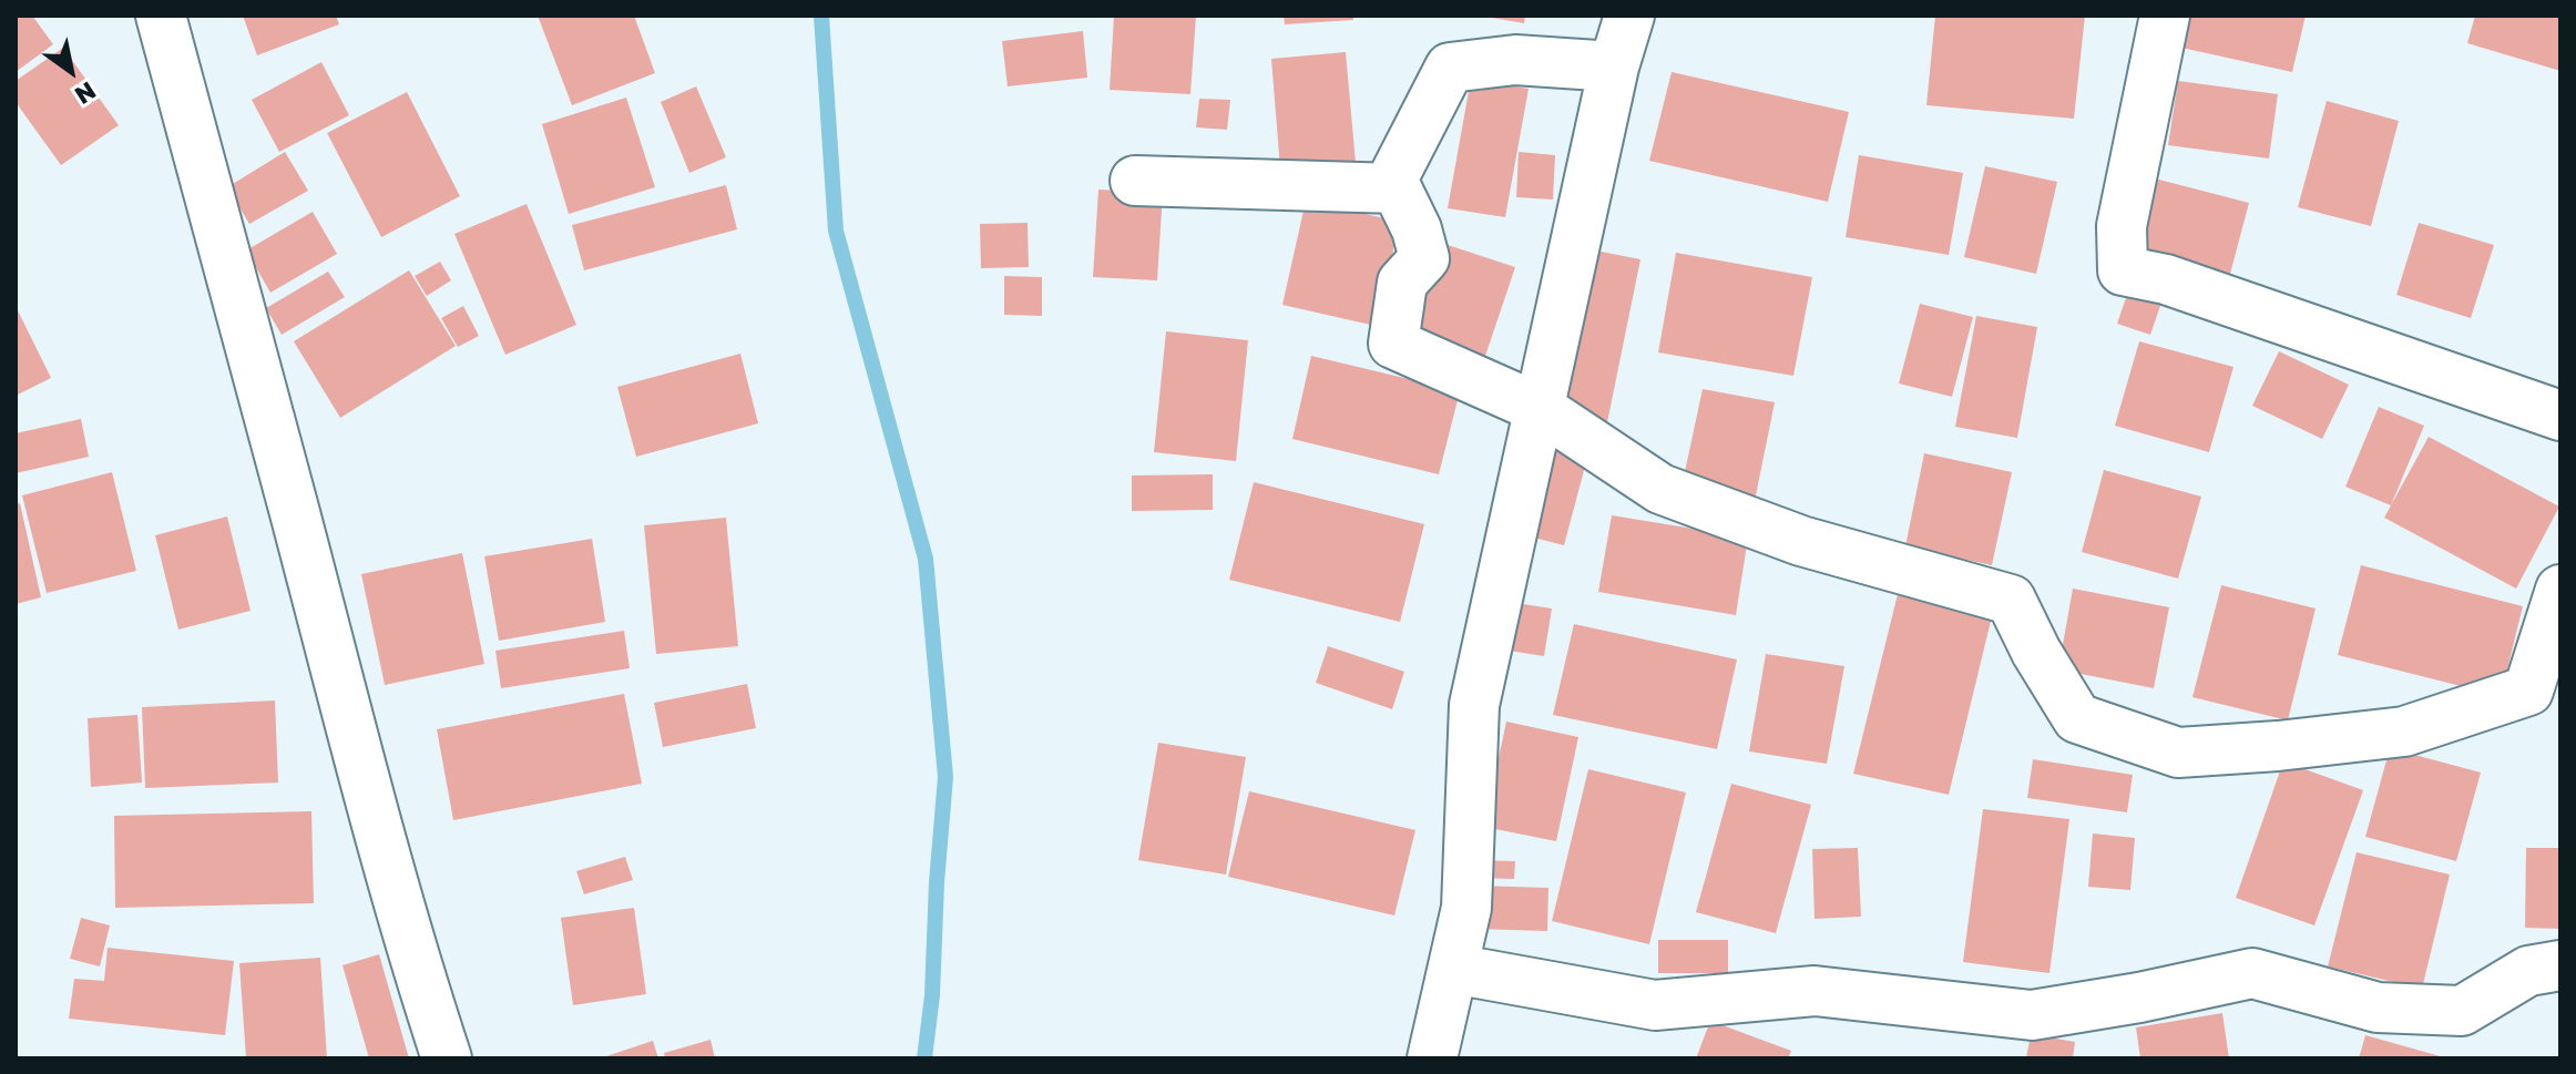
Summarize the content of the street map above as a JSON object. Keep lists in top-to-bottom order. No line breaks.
{"north":"bottom right"}
